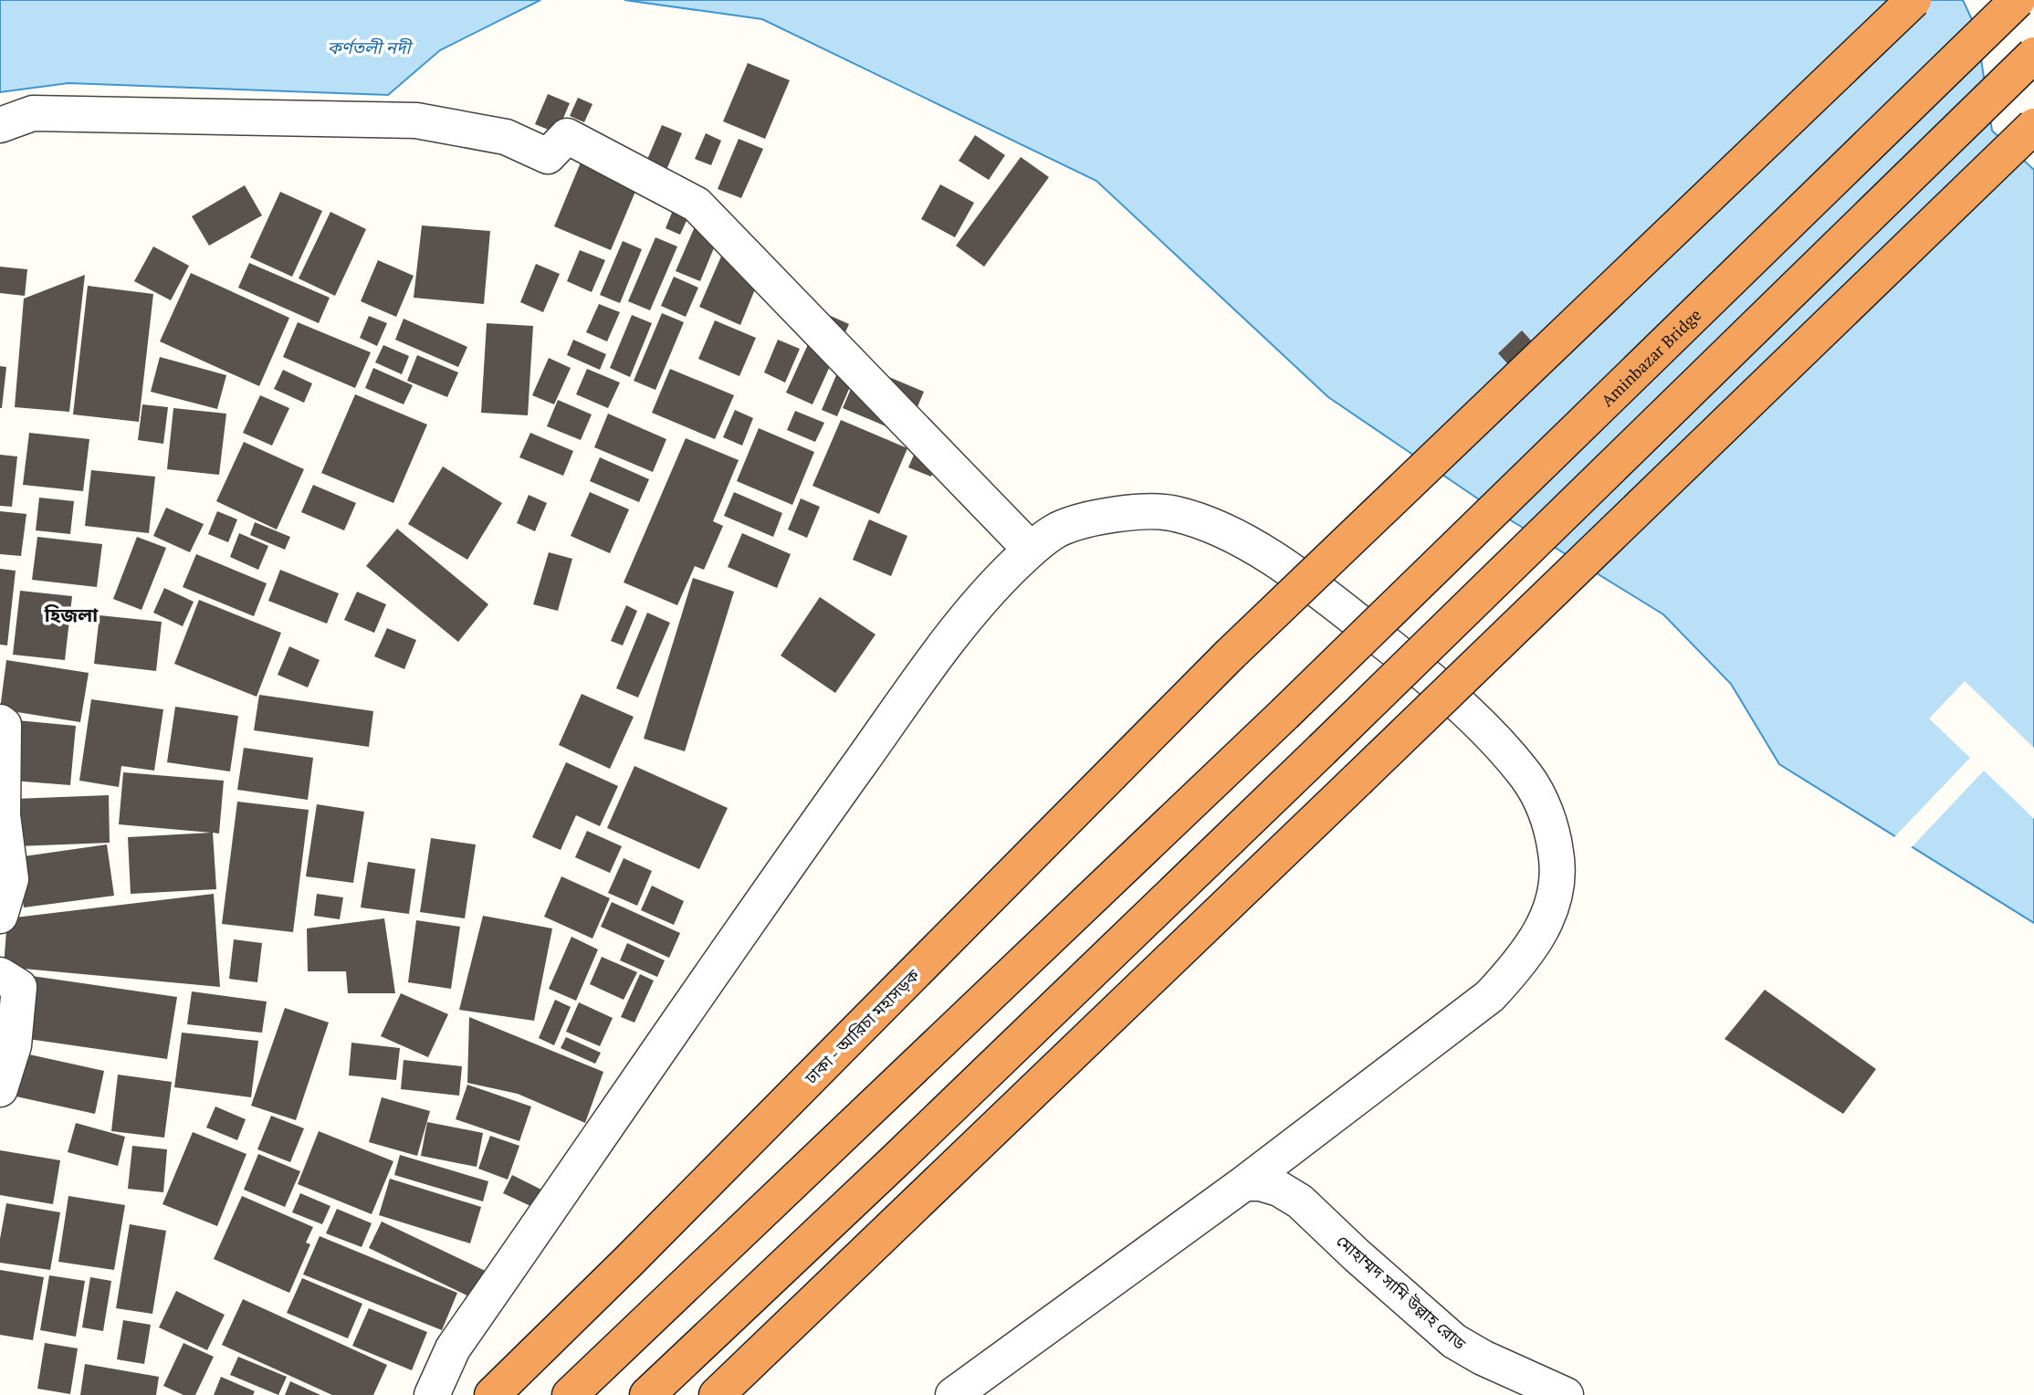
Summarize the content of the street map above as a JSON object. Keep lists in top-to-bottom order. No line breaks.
{"streets":{"highway":["Aminbazar Bridge","ঢাকা - আরিচা মহাসড়ক"],"street":["মোহাম্মদ সামি উল্লাহ রোড"]},"districts":["হিজলা"],"water":["কর্ণতলী নদী"]}
